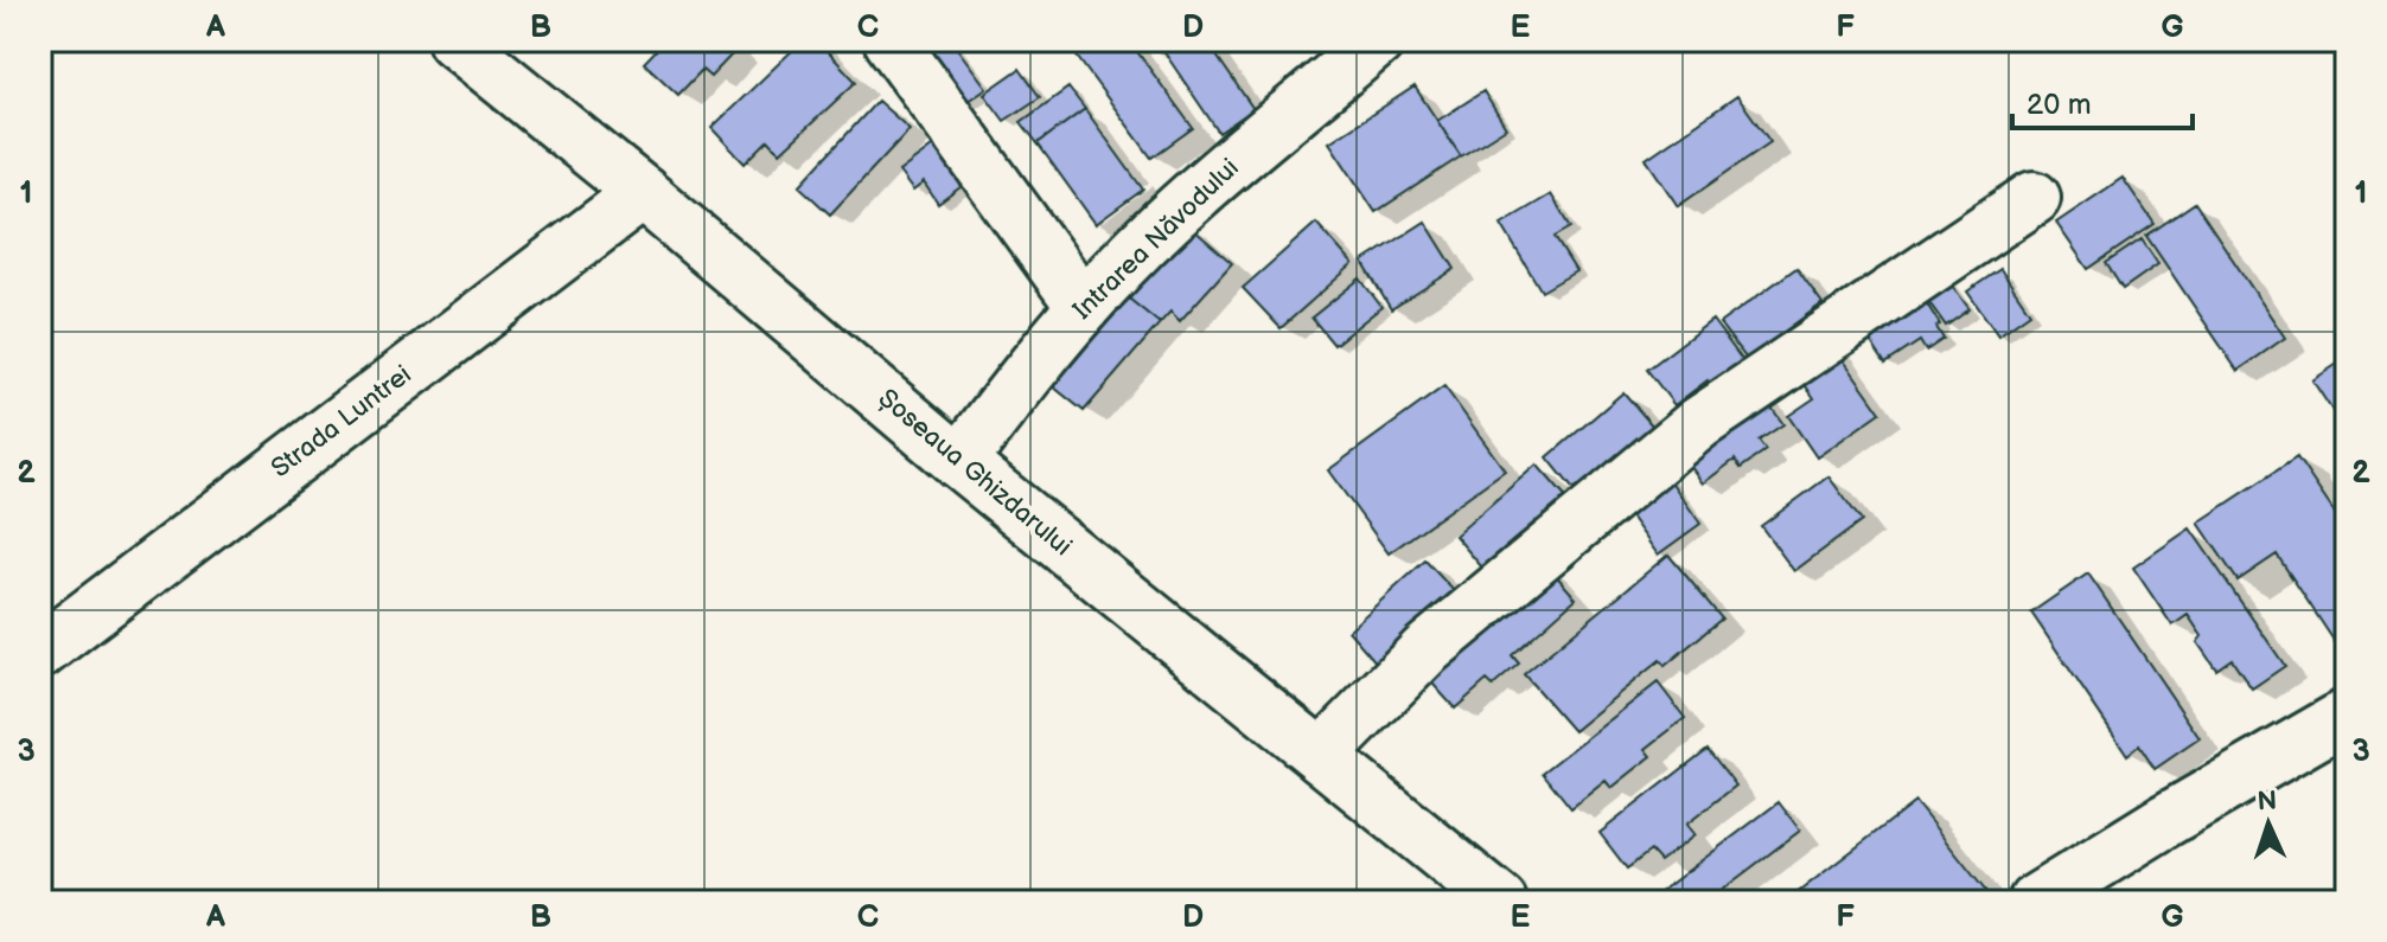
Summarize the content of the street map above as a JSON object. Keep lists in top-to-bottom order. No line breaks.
{"streets":{"street":["Intrarea Năvodului","Strada Luntrei","Șoseaua Ghizdarului"]},"crossings":[["Intrarea Năvodului","Șoseaua Ghizdarului"],["Strada Luntrei","Șoseaua Ghizdarului"]],"scale_bar":"20 m","north":"top","grid":{"columns":["A","B","C","D","E","F","G"],"rows":["1","2","3"]}}
